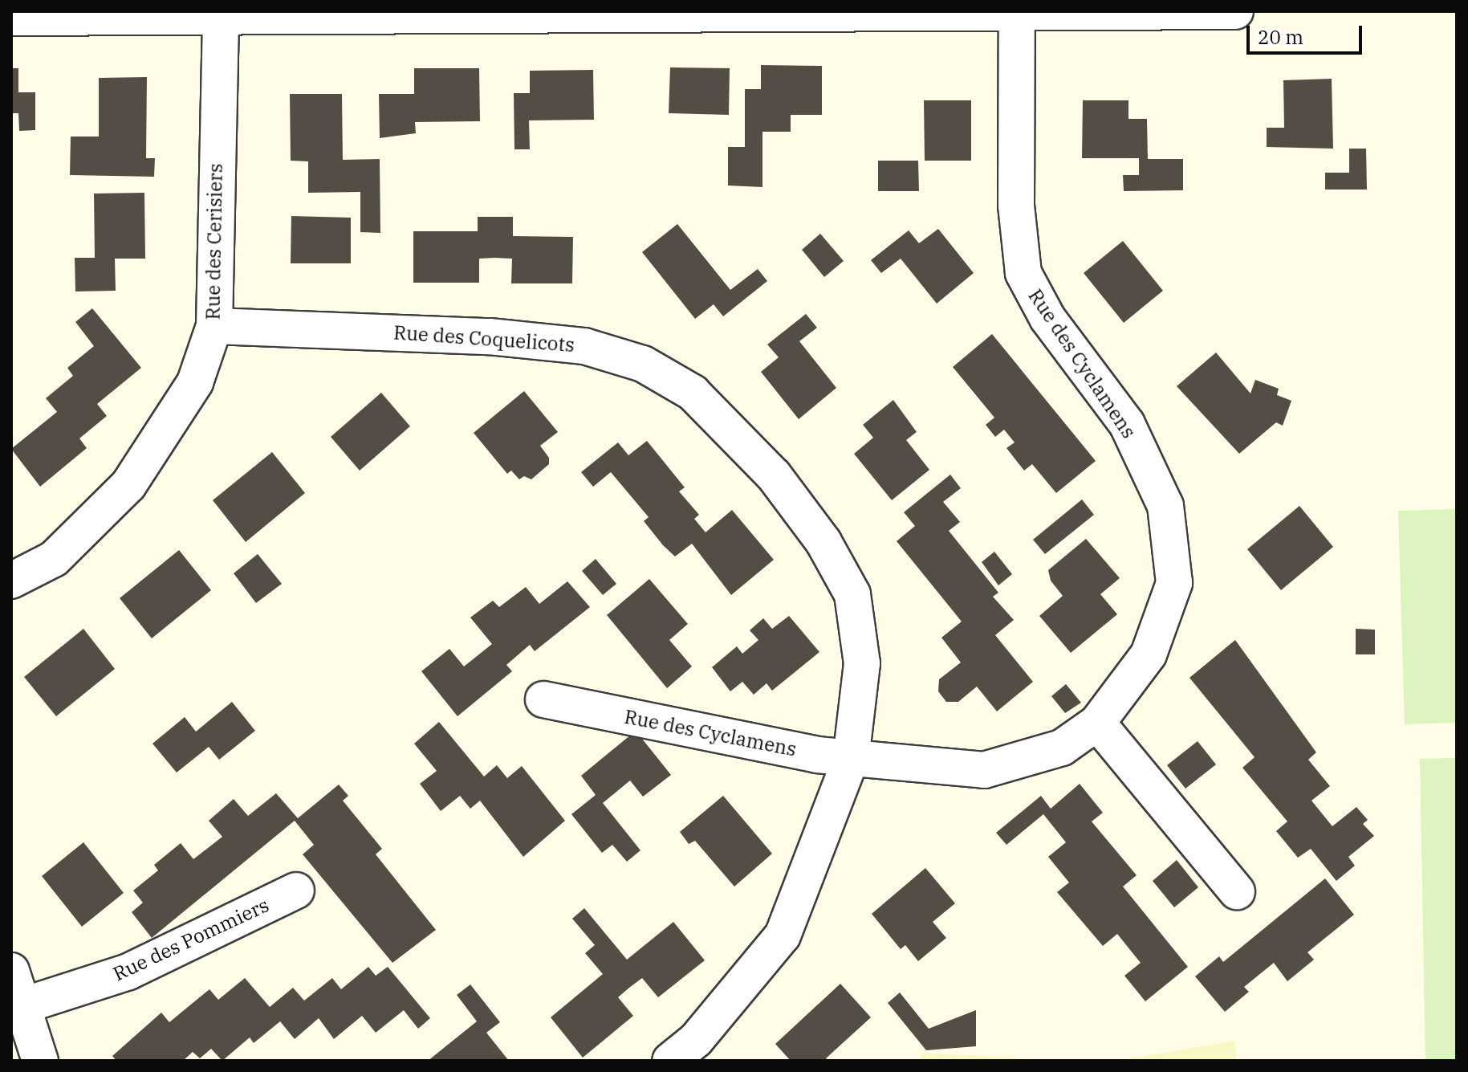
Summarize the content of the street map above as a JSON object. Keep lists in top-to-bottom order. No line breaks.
{"streets":{"street":["Rue des Cerisiers","Rue des Coquelicots","Rue des Cyclamens","Rue des Pommiers"]},"crossings":[["Rue des Cerisiers","Rue des Coquelicots"],["Rue des Coquelicots","Rue des Cyclamens"]],"scale_bar":"20 m"}
